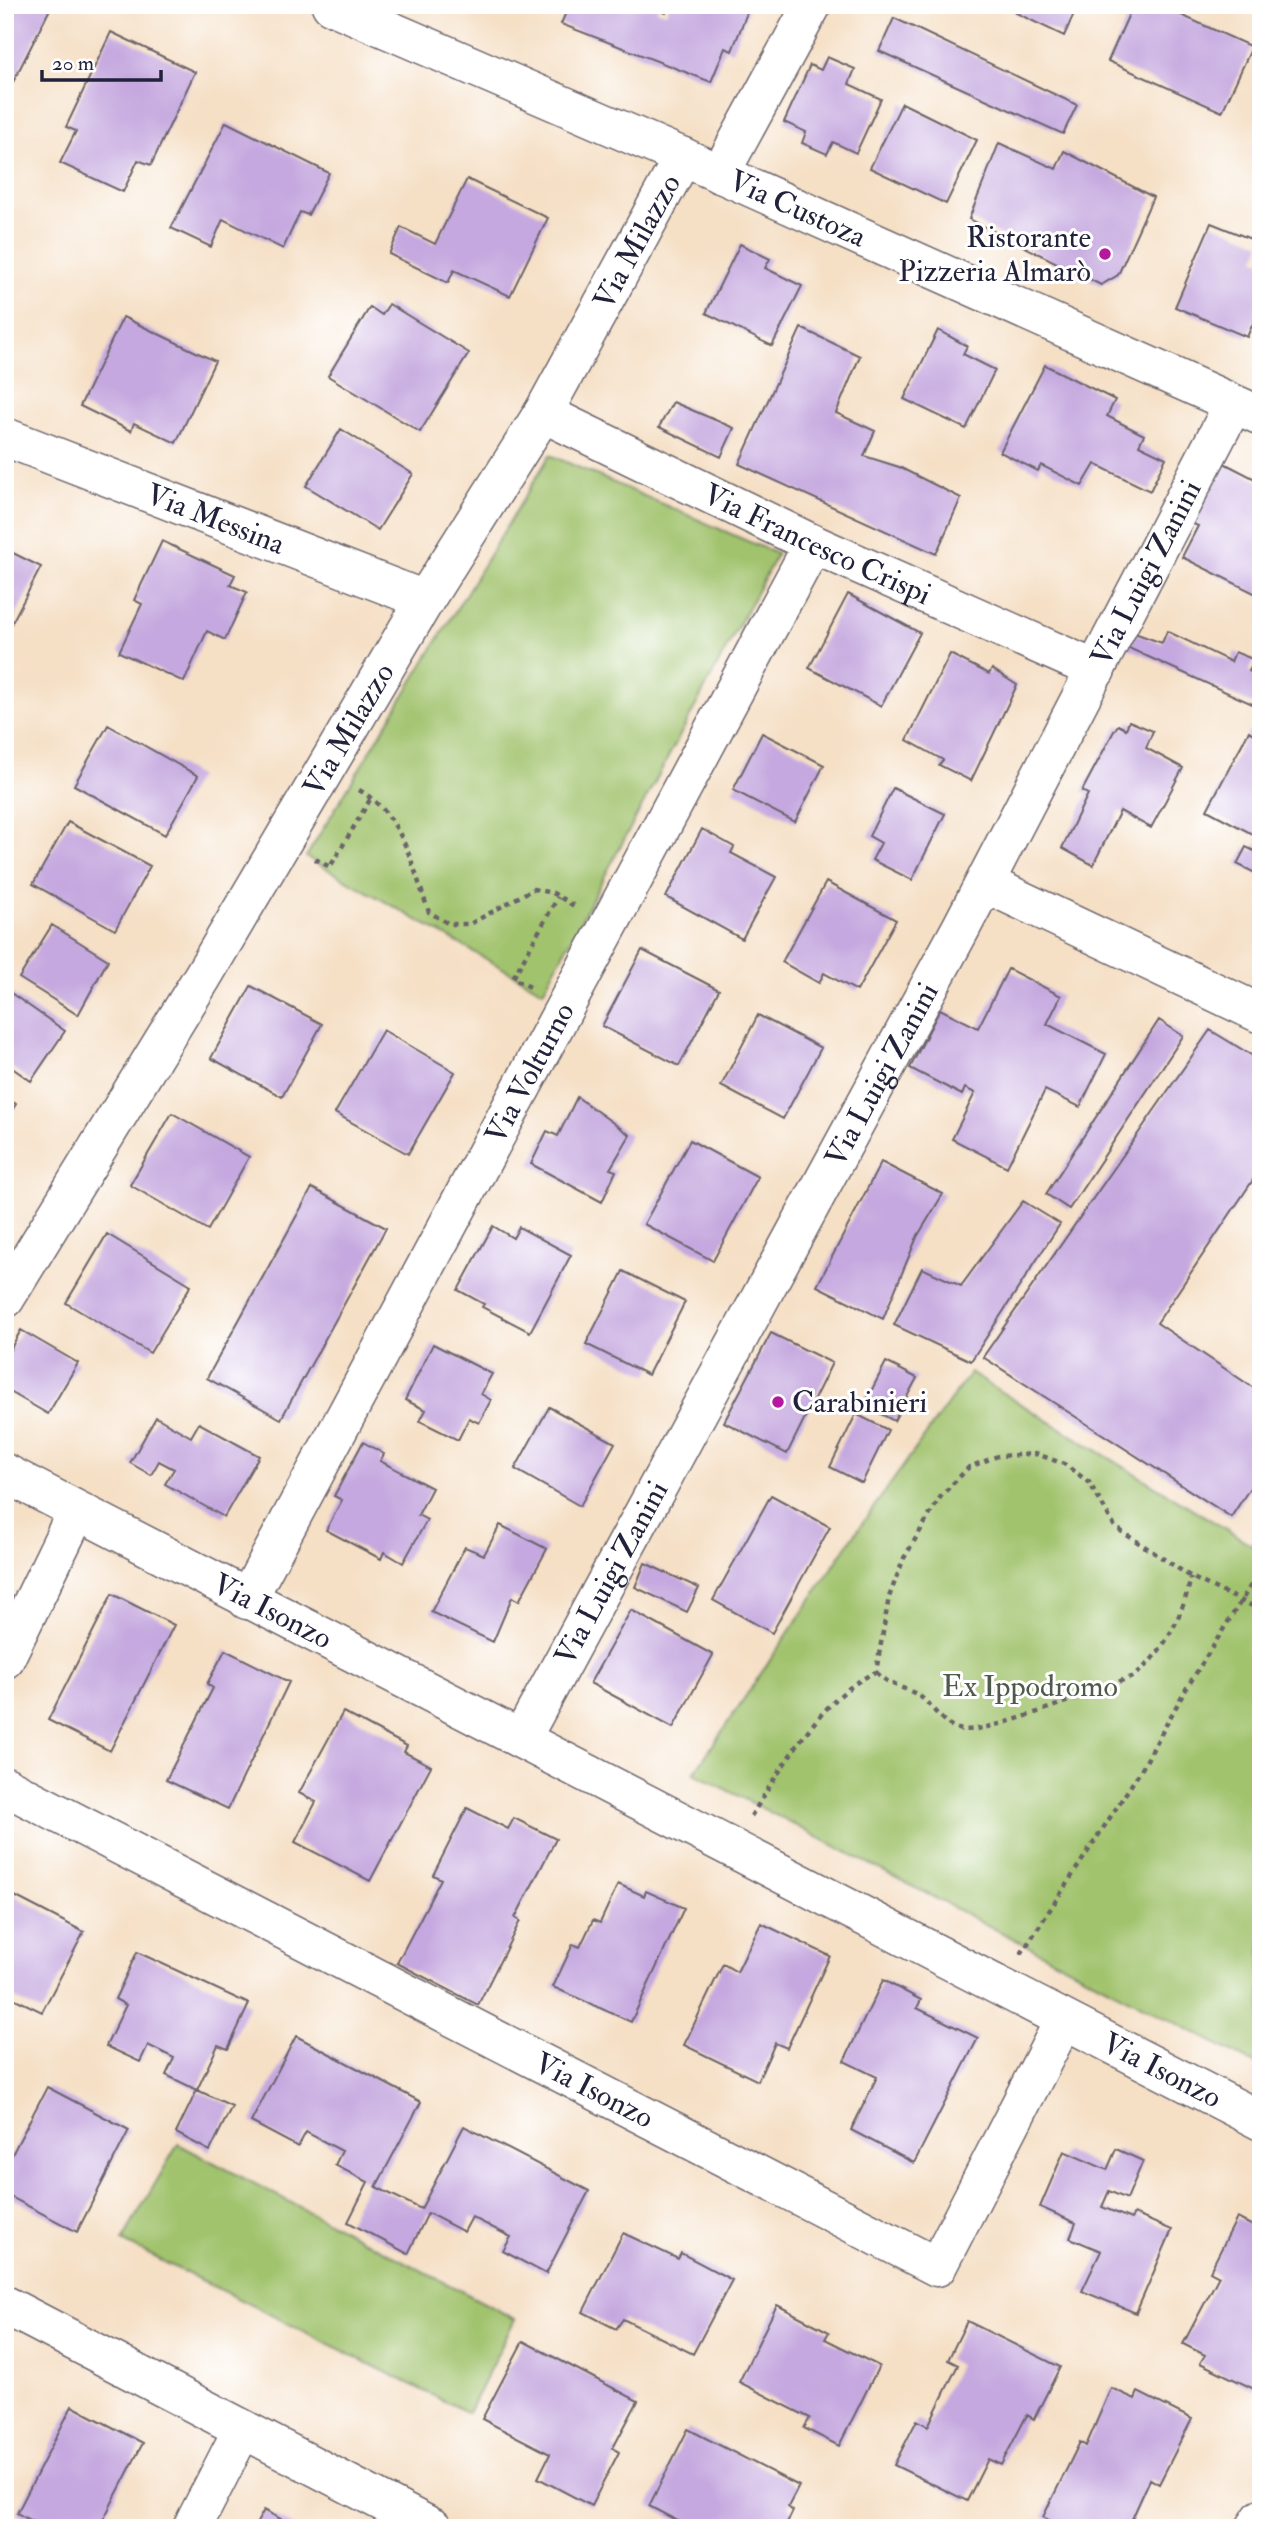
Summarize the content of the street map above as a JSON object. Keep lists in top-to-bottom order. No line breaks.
{"streets":{"street":["Via Custoza","Via Milazzo","Via Messina","Via Francesco Crispi","Via Luigi Zanini","Via Volturno","Via Isonzo"]},"crossings":[["Via Custoza","Via Milazzo"],["Via Custoza","Via Luigi Zanini"],["Via Milazzo","Via Messina"],["Via Milazzo","Via Francesco Crispi"],["Via Francesco Crispi","Via Luigi Zanini"],["Via Francesco Crispi","Via Volturno"],["Via Luigi Zanini","Via Isonzo"],["Via Volturno","Via Isonzo"]],"parks":["Ex Ippodromo"],"places":["Ristorante Pizzeria Almarò","Carabinieri"],"scale_bar":"20 m"}
